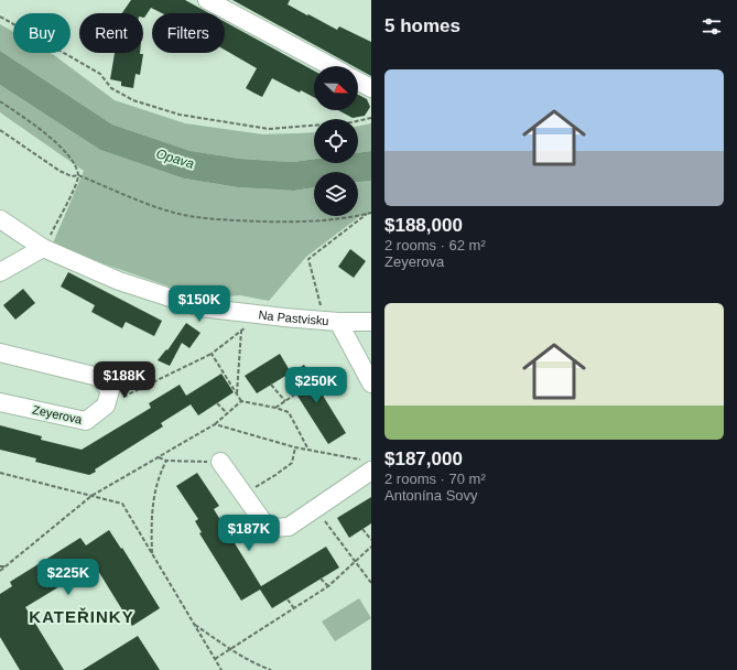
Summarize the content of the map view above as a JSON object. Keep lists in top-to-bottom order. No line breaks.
{"streets":{"street":["Na Pastvisku","Zeyerova"]},"districts":["KATEŘINKY"],"water":["Opava"],"north":"right","page":{"heading":"5 homes","chip":["Buy","Rent","Filters"],"list":[{"name":"$188,000","note":"2 rooms · 62 m² · Zeyerova"},{"name":"$187,000","note":"2 rooms · 70 m² · Antonína Sovy"}],"price":["$150K","$188K","$250K","$187K","$225K"]}}
